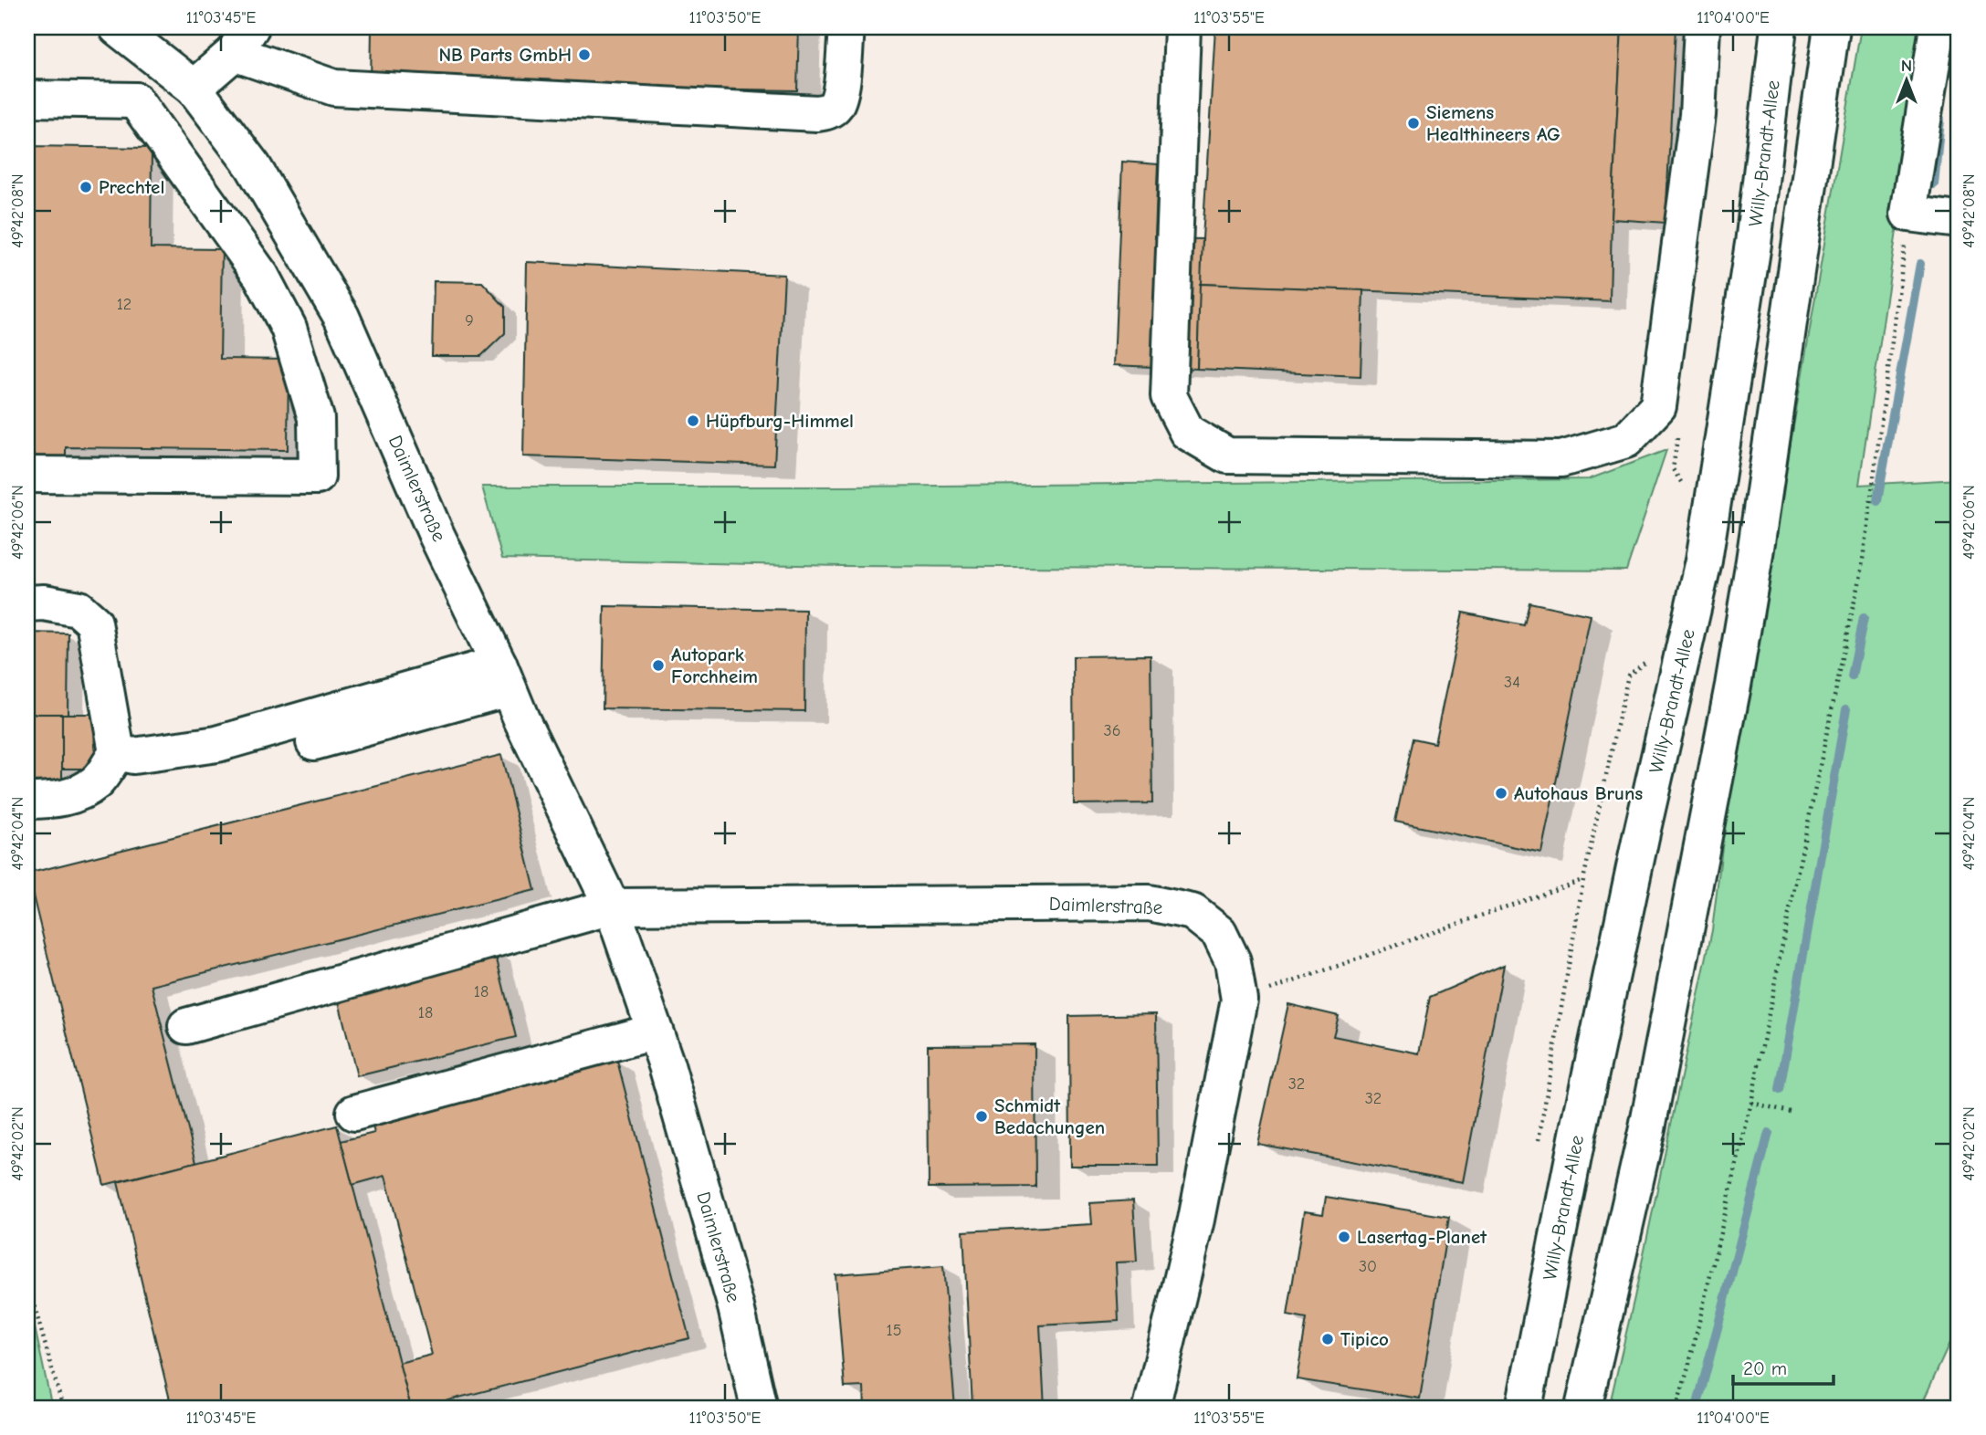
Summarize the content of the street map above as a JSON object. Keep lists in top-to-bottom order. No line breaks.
{"streets":{"main road":["Willy-Brandt-Allee","Daimlerstraße"]},"places":["NB Parts GmbH","Siemens Healthineers AG","Prechtel","Hüpfburg-Himmel","Autopark Forchheim","Autohaus Bruns","Schmidt Bedachungen","Lasertag-Planet","Tipico"],"house_numbers":["12","9","34","36","18","18","32","32","30","15"],"scale_bar":"20 m","north":"top","coordinates":["11°03'45\"E","11°03'50\"E","11°03'55\"E","11°04'00\"E","49°42'08\"N","49°42'06\"N","49°42'04\"N","49°42'02\"N"]}
